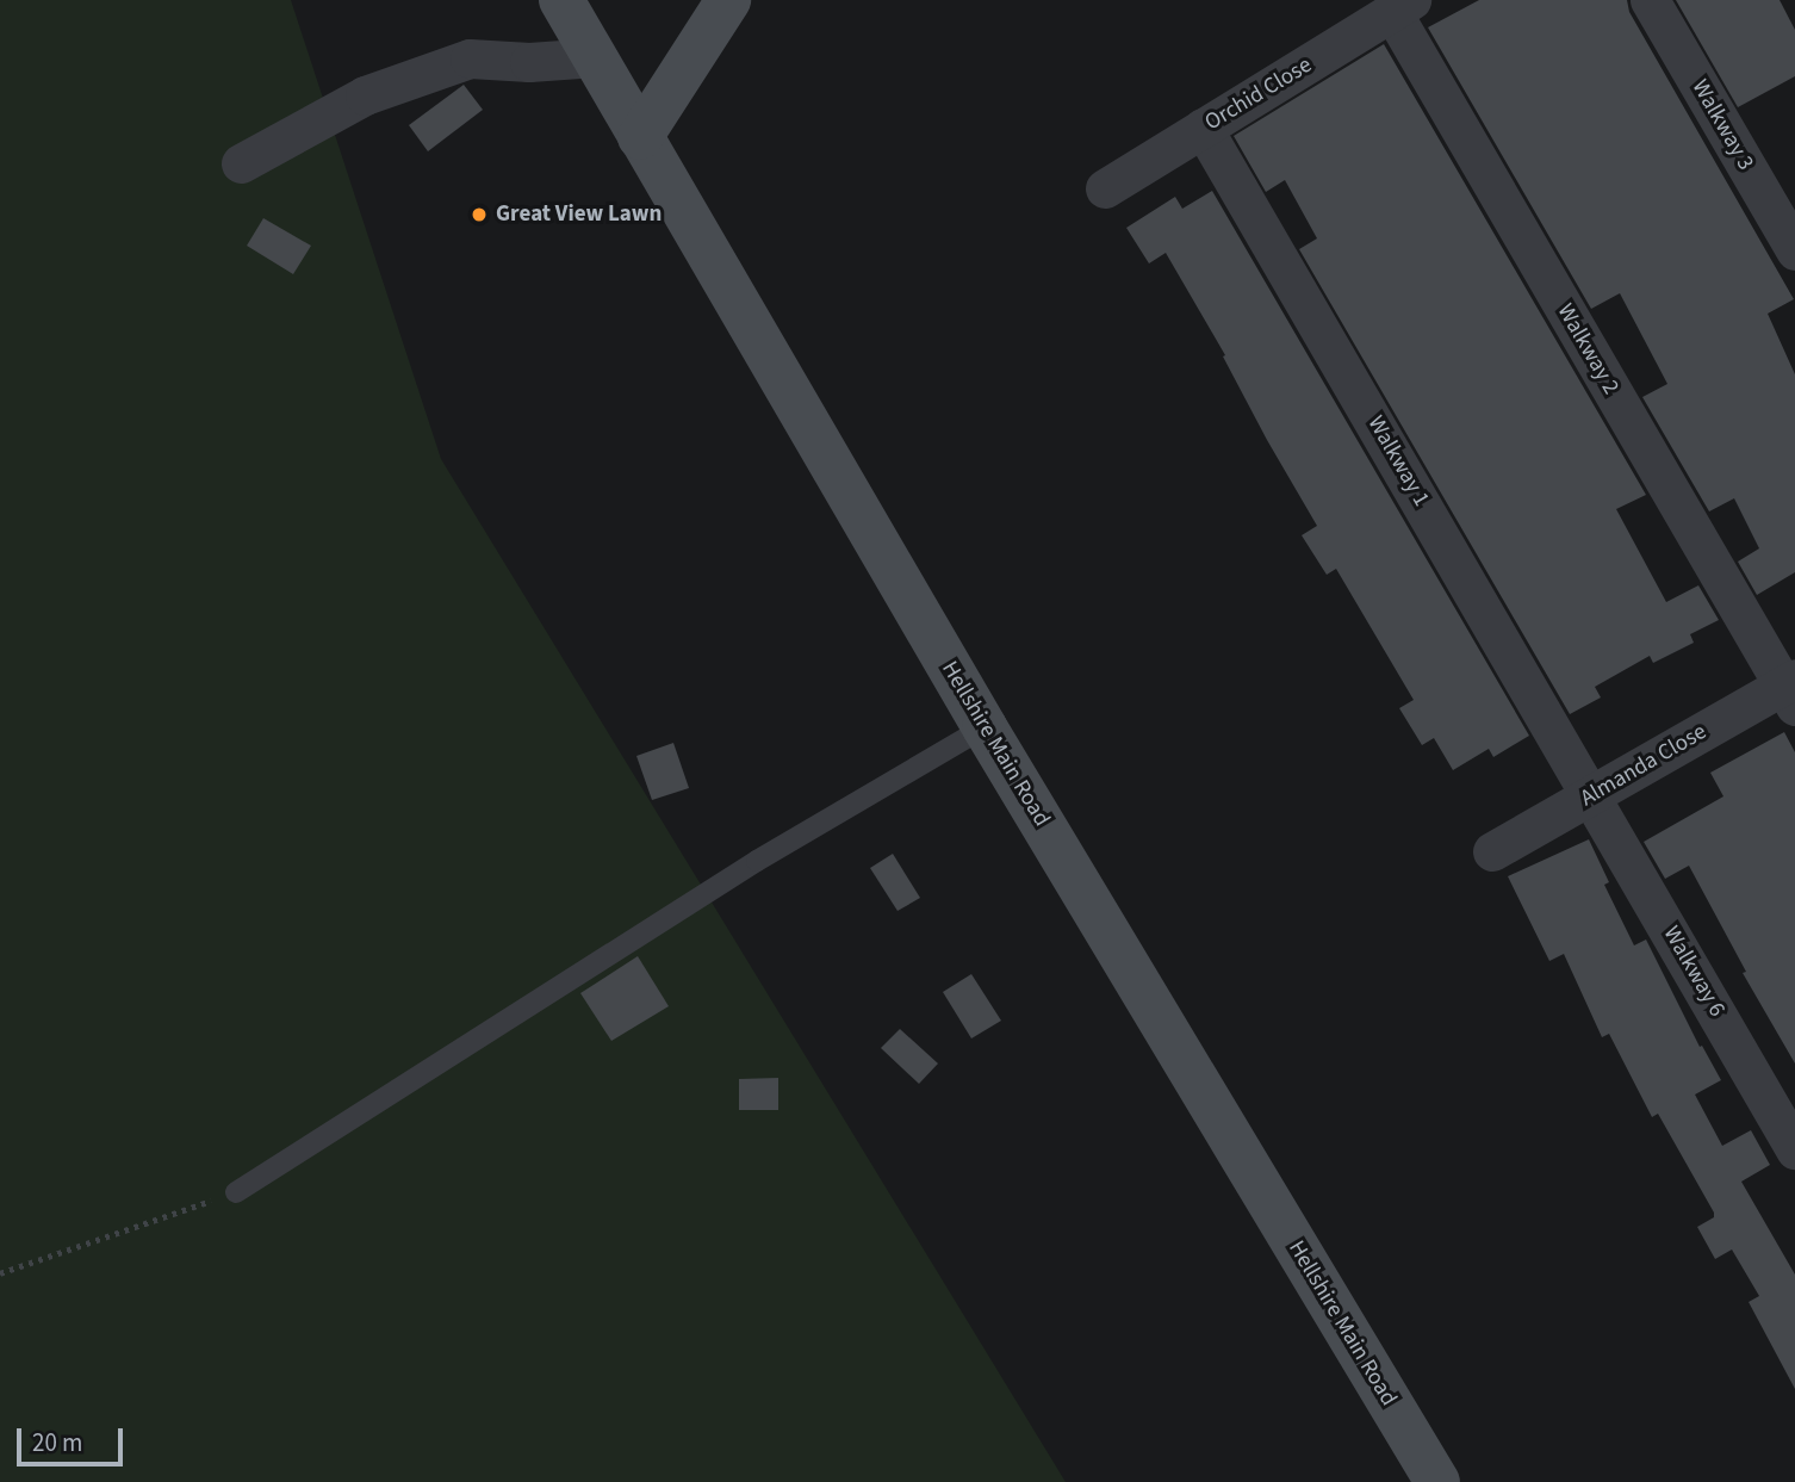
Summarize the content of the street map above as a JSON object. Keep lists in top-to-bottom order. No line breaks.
{"streets":{"main road":["Hellshire Main Road"],"street":["Orchid Close","Walkway 3","Walkway 2","Walkway 1","Almanda Close","Walkway 6"]},"crossings":[["Orchid Close","Walkway 2"],["Orchid Close","Walkway 1"],["Walkway 2","Almanda Close"],["Walkway 1","Almanda Close"],["Walkway 1","Walkway 6"],["Almanda Close","Walkway 6"]],"places":["Great View Lawn"],"scale_bar":"20 m"}
